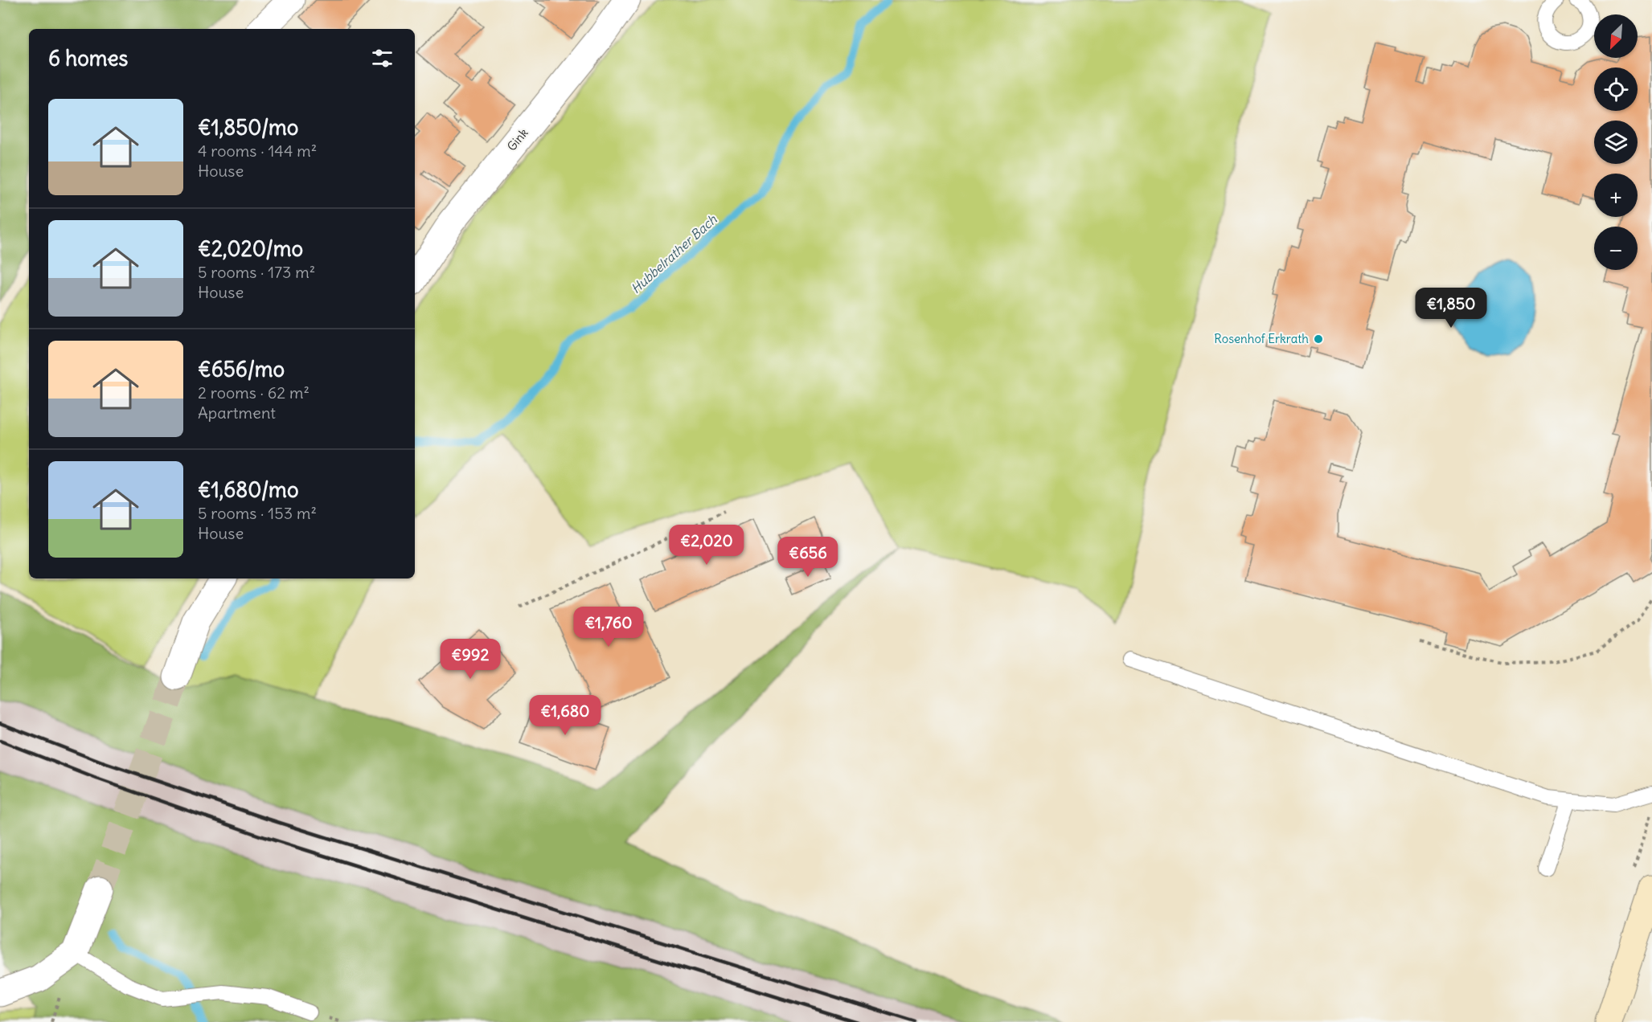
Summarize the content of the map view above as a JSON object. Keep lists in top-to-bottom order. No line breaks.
{"streets":{"street":["Gink"]},"water":["Hubbelrather Bach"],"places":["Rosenhof Erkrath"],"north":"bottom left","page":{"map_buttons":["+","−"],"heading":"6 homes","list":[{"name":"€1,850/mo","note":"4 rooms · 144 m² · House"},{"name":"€2,020/mo","note":"5 rooms · 173 m² · House"},{"name":"€656/mo","note":"2 rooms · 62 m² · Apartment"},{"name":"€1,680/mo","note":"5 rooms · 153 m² · House"}],"price":["€1,850","€2,020","€656","€1,760","€992","€1,680"]}}
